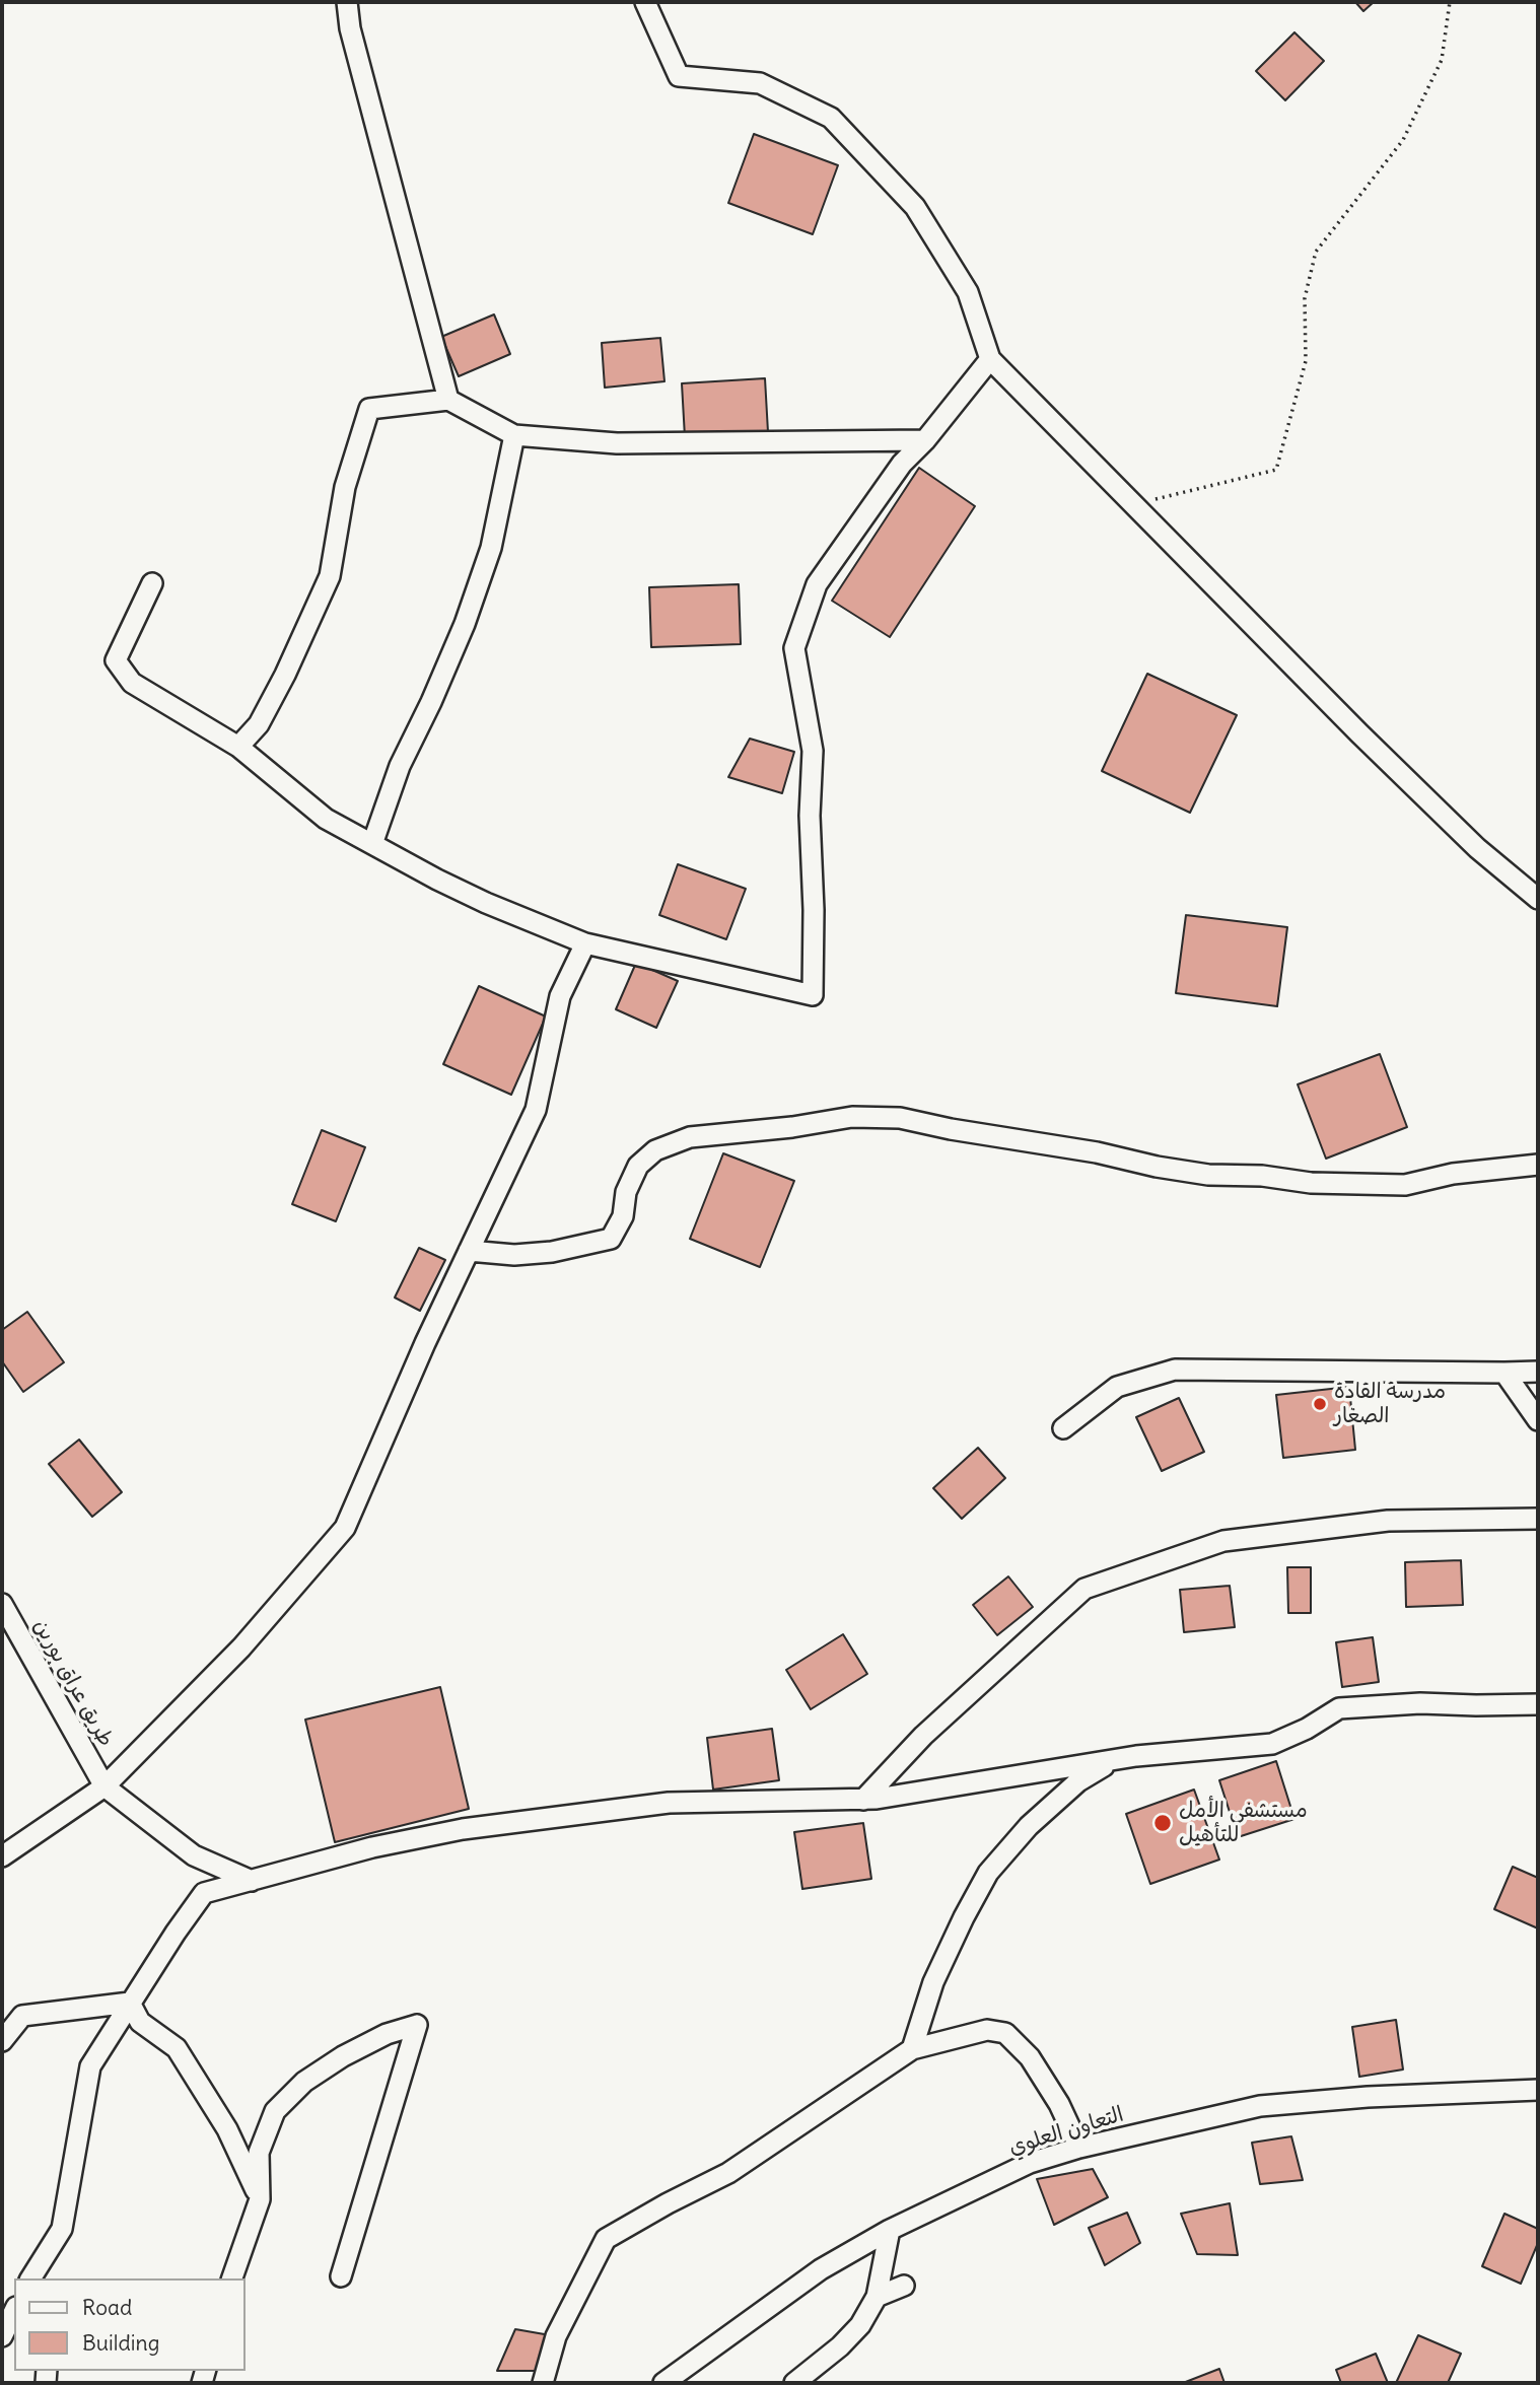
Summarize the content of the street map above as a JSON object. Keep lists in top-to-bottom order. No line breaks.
{"streets":{"street":["طريق عراق بورين","التعاون العلوي"]},"places":["مدرسة القادة الصغار","مستشفى الأمل للتأهيل"],"legend":["Road","Building"]}
